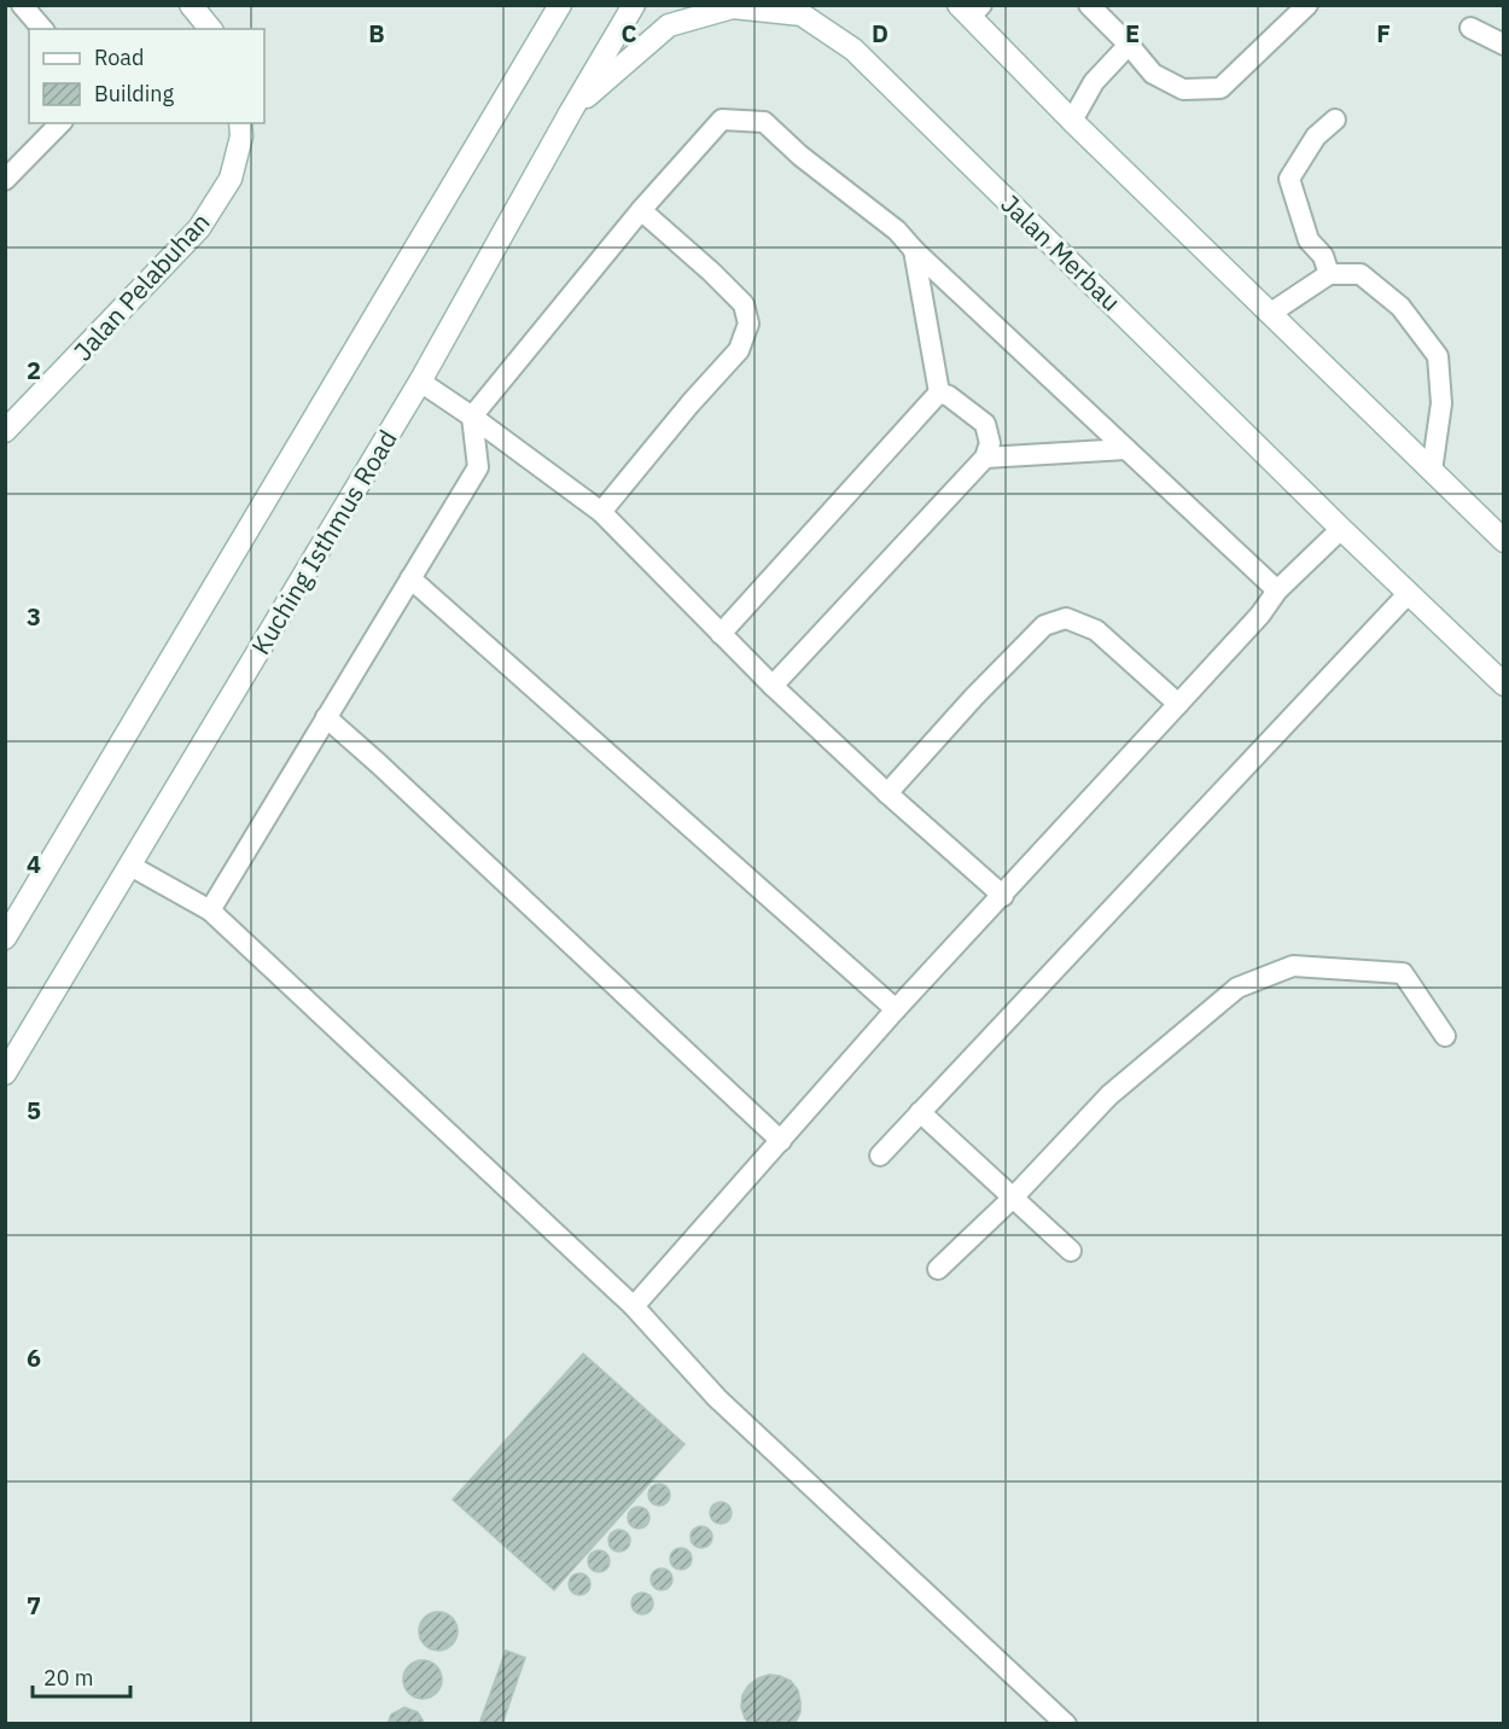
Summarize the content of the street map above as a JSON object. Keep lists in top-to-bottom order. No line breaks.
{"streets":{"street":["Jalan Merbau","Jalan Pelabuhan","Kuching Isthmus Road"]},"crossings":[["Jalan Merbau","Kuching Isthmus Road"]],"legend":["Road","Building"],"scale_bar":"20 m","grid":{"columns":["B","C","D","E","F"],"rows":["2","3","4","5","6","7"]}}
